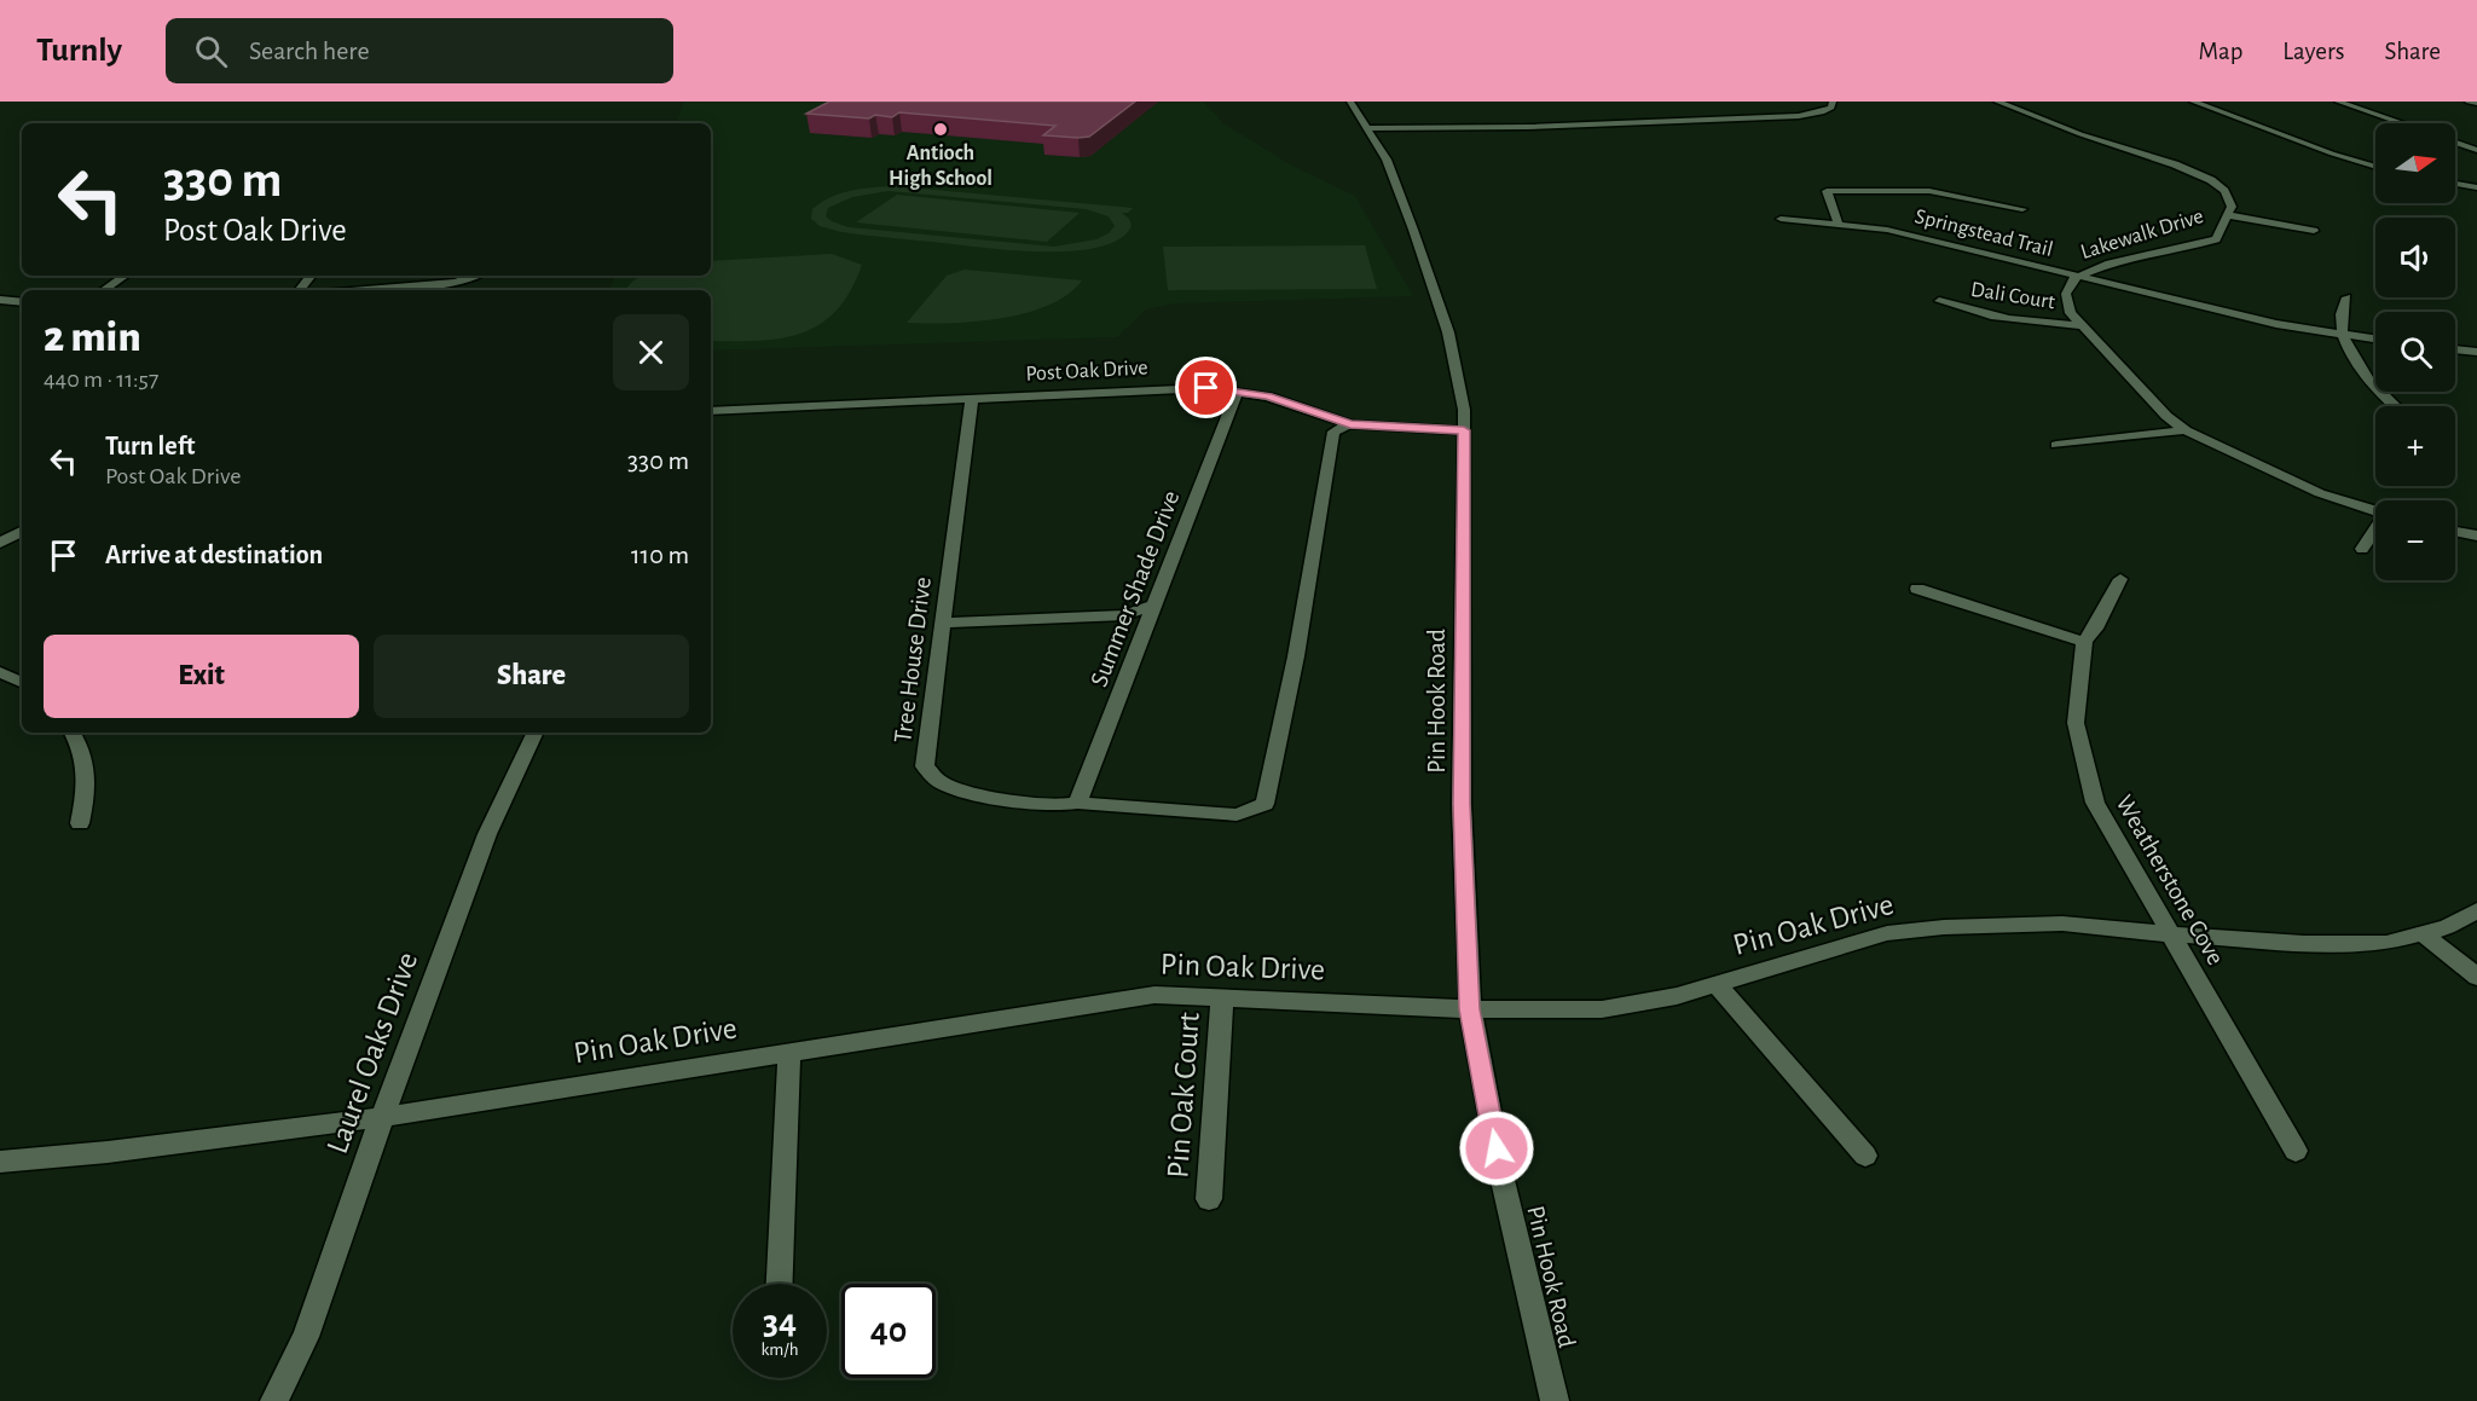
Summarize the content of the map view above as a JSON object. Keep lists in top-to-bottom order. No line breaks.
{"streets":{"street":["Springstead Trail","Lakewalk Drive","Dali Court","Post Oak Drive","Summer Shade Drive","Tree House Drive","Pin Hook Road","Weatherstone Cove","Pin Oak Drive","Laurel Oaks Drive","Pin Oak Court"]},"crossings":[["Springstead Trail","Lakewalk Drive"],["Lakewalk Drive","Dali Court"],["Post Oak Drive","Summer Shade Drive"],["Post Oak Drive","Tree House Drive"],["Post Oak Drive","Pin Hook Road"],["Summer Shade Drive","Tree House Drive"],["Pin Hook Road","Pin Oak Drive"],["Weatherstone Cove","Pin Oak Drive"],["Pin Oak Drive","Laurel Oaks Drive"],["Pin Oak Drive","Pin Oak Court"]],"places":["Antioch High School"],"north":"right","page":{"header":"Turnly","search":"Search here","nav":["Map","Layers","Share"],"map_buttons":["+","−"],"turn":["330 m","Post Oak Drive"],"heading":["2 min","440 m · 11:57"],"list":[{"name":"Turn left","note":"Post Oak Drive","value":"330 m"},{"name":"Arrive at destination","value":"110 m"}],"buttons":["Exit","Share"],"speed":"34 km/h","limit":"40"}}
